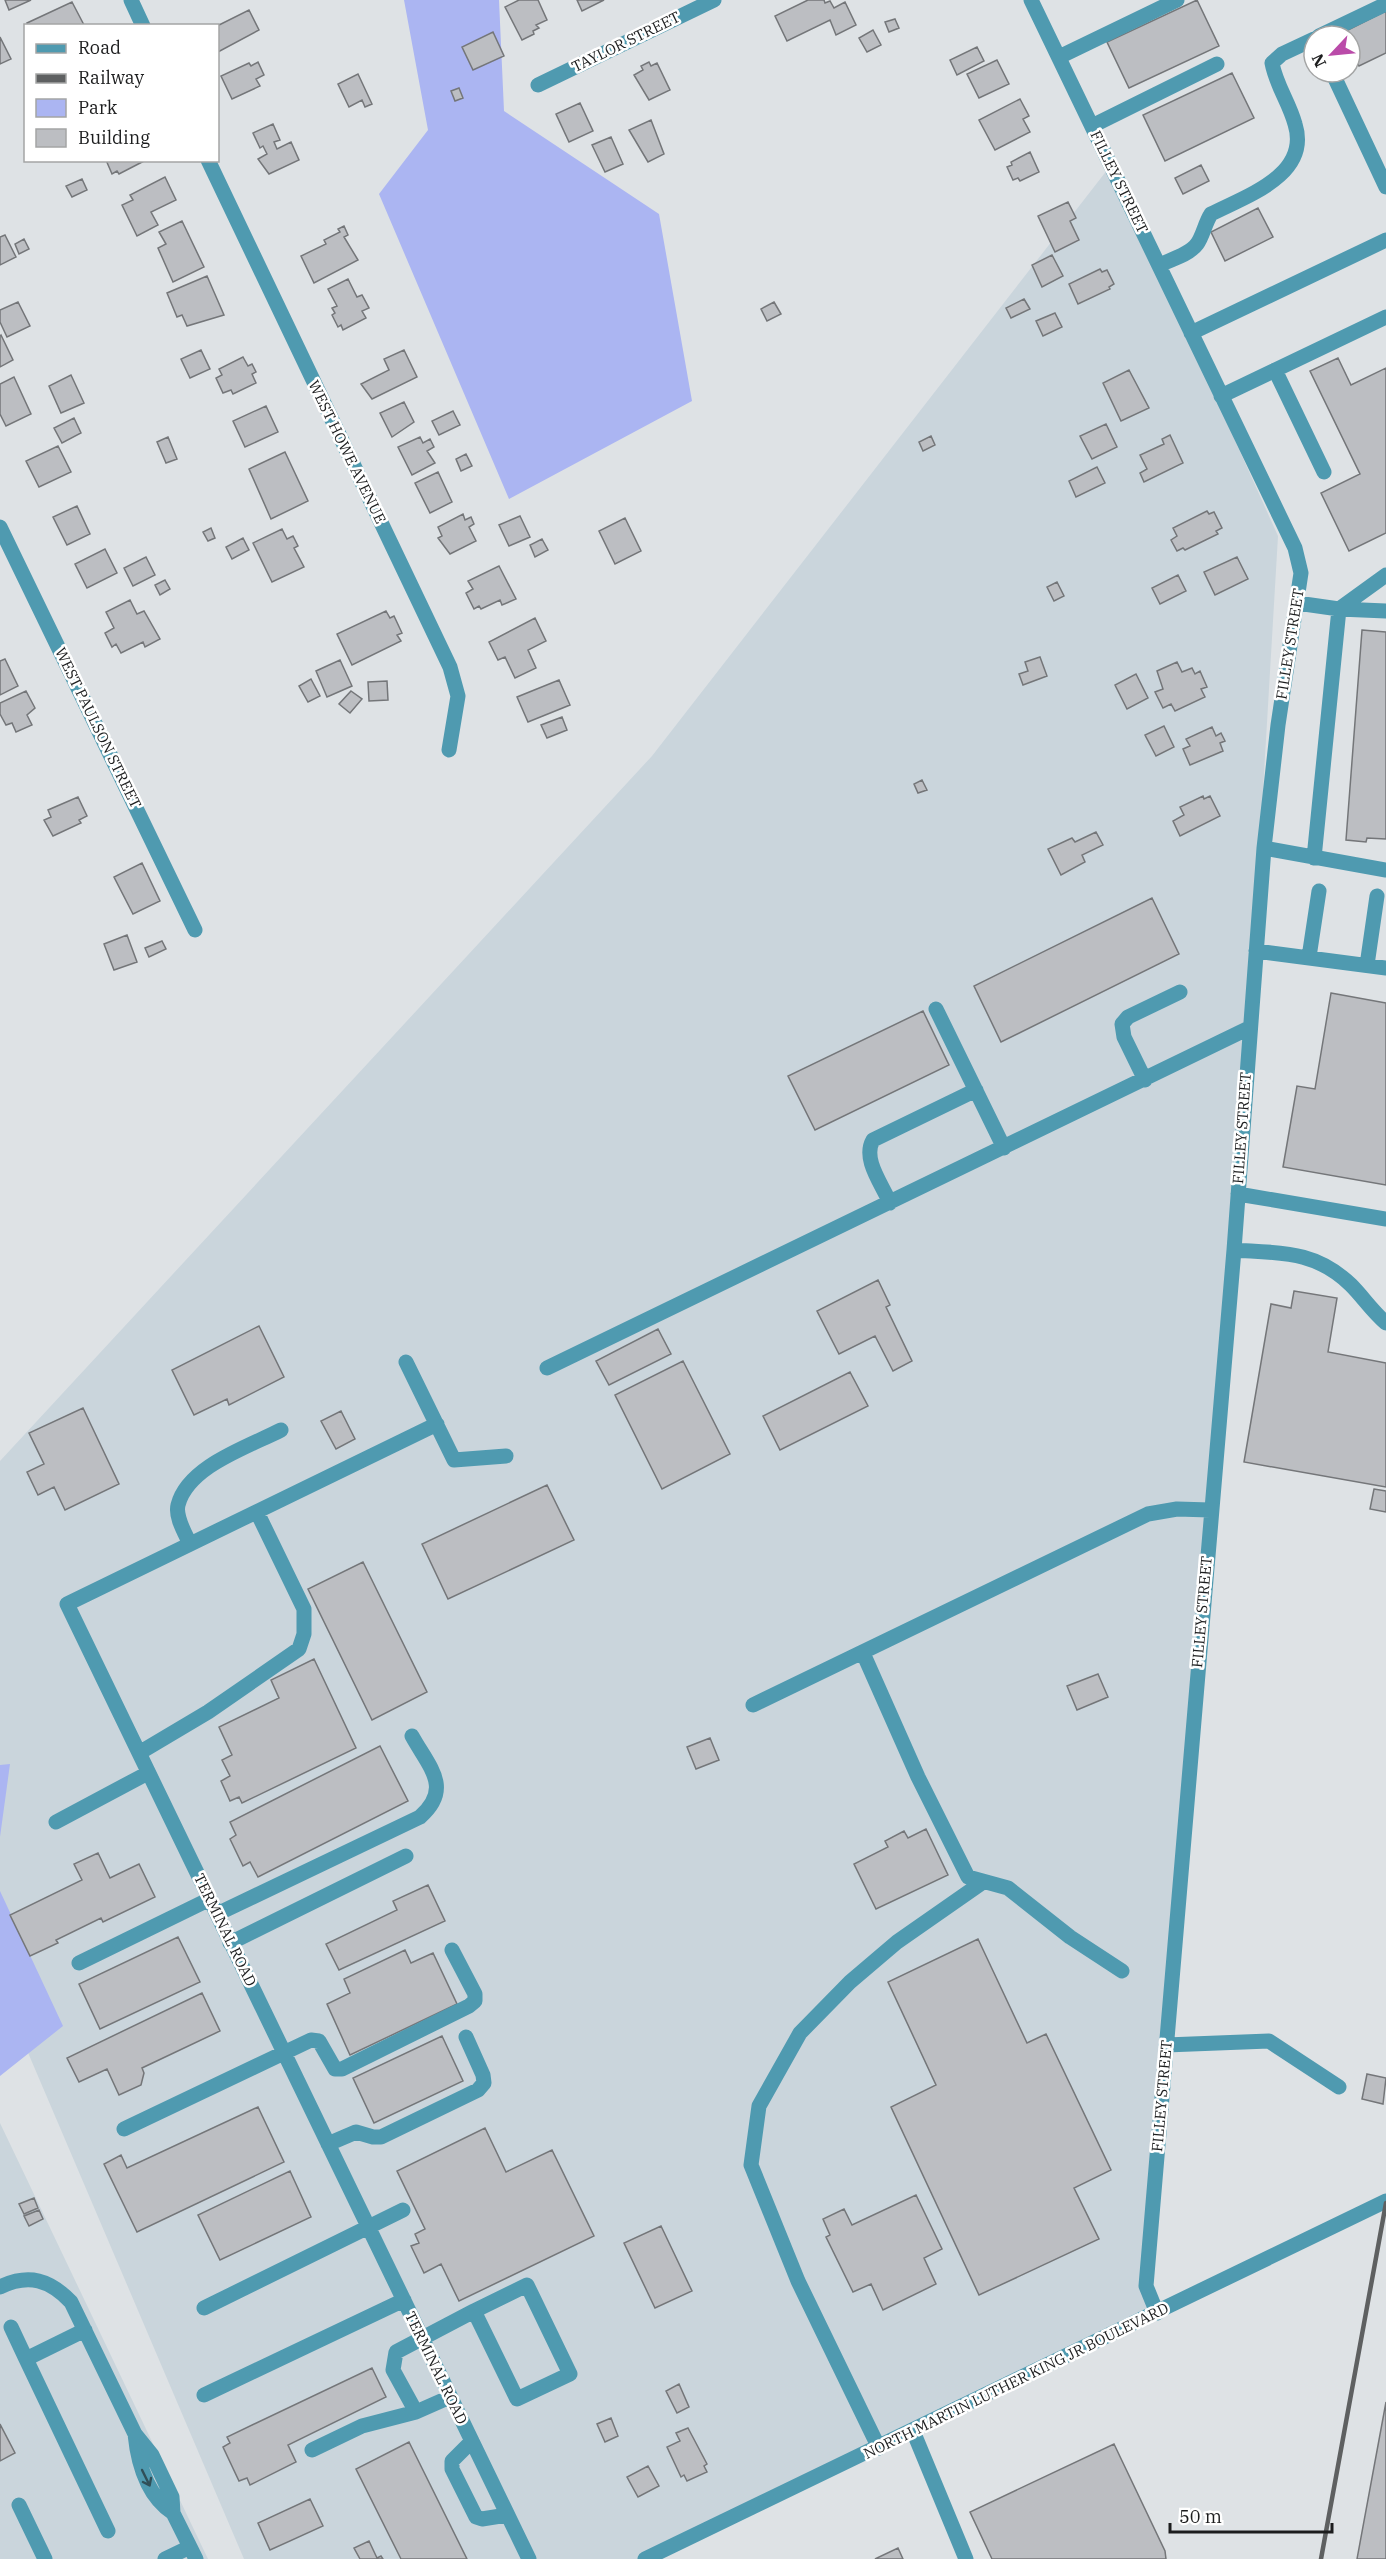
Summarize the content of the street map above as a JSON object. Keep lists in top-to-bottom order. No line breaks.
{"streets":{"street":["TAYLOR STREET","FILLEY STREET","WEST HOWE AVENUE","WEST PAULSON STREET","TERMINAL ROAD","NORTH MARTIN LUTHER KING JR BOULEVARD"]},"crossings":[["FILLEY STREET","NORTH MARTIN LUTHER KING JR BOULEVARD"]],"legend":["Road","Railway","Park","Building"],"scale_bar":"50 m","north":"bottom left"}
